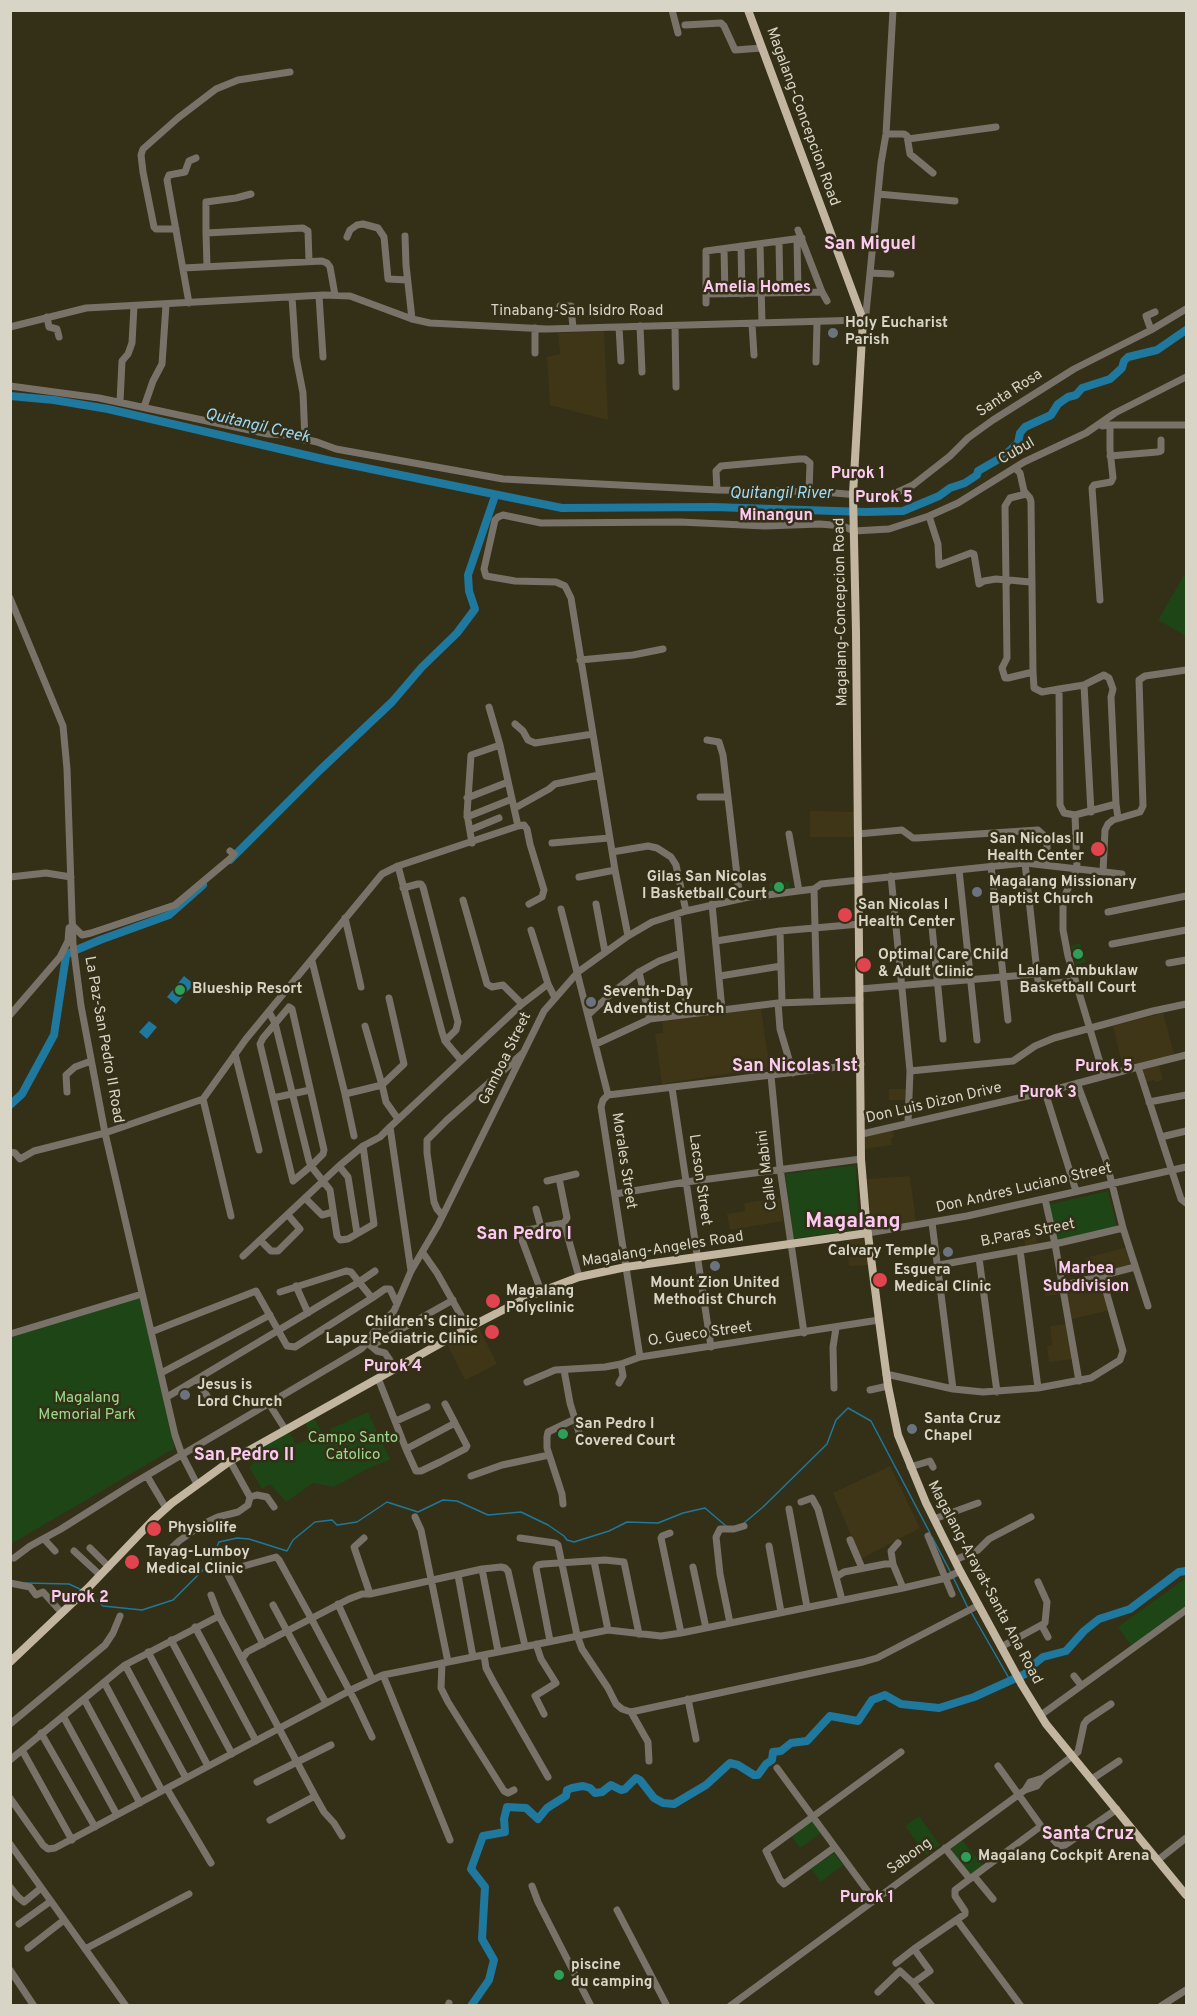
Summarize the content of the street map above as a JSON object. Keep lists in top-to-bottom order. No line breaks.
{"streets":{"main road":["Magalang-Concepcion Road","Magalang-Angeles Road","Magalang-Arayat-Santa Ana Road"],"street":["Tinabang-San Isidro Road","Santa Rosa","Cubul","La Paz-San Pedro II Road","Gamboa Street","Don Luis Dizon Drive","Morales Street","Calle Mabini","Lacson Street","Don Andres Luciano Street","B.Paras Street","O. Gueco Street","Sabong"]},"crossings":[["Magalang-Concepcion Road","Tinabang-San Isidro Road"],["Magalang-Concepcion Road","Santa Rosa"],["Magalang-Concepcion Road","Cubul"],["Magalang-Concepcion Road","Gamboa Street"],["Magalang-Concepcion Road","Don Luis Dizon Drive"],["Magalang-Concepcion Road","Don Andres Luciano Street"],["Magalang-Concepcion Road","Magalang-Angeles Road"],["Magalang-Concepcion Road","Magalang-Arayat-Santa Ana Road"],["La Paz-San Pedro II Road","Magalang-Angeles Road"],["Gamboa Street","Morales Street"],["Morales Street","Magalang-Angeles Road"],["Morales Street","O. Gueco Street"],["Calle Mabini","Magalang-Angeles Road"],["Calle Mabini","O. Gueco Street"],["Lacson Street","Magalang-Angeles Road"],["Lacson Street","O. Gueco Street"],["Don Andres Luciano Street","Magalang-Angeles Road"],["Don Andres Luciano Street","Magalang-Arayat-Santa Ana Road"],["Magalang-Angeles Road","Magalang-Arayat-Santa Ana Road"],["O. Gueco Street","Magalang-Arayat-Santa Ana Road"],["Magalang-Arayat-Santa Ana Road","Sabong"]],"districts":["San Miguel","Amelia Homes","Purok 1","Purok 5","Minangun","San Nicolas 1st","Purok 5","Purok 3","Magalang","San Pedro I","Marbea Subdivision","Purok 4","San Pedro II","Purok 2","Santa Cruz","Purok 1"],"water":["Quitangil Creek","Quitangil River"],"parks":["Magalang Memorial Park","Campo Santo Catolico"],"places":["Holy Eucharist Parish","San Nicolas II Health Center","Gilas San Nicolas I Basketball Court","Magalang Missionary Baptist Church","San Nicolas I Health Center","Lalam Ambuklaw Basketball Court","Optimal Care Child & Adult Clinic","Blueship Resort","Seventh-Day Adventist Church","Calvary Temple","Mount Zion United Methodist Church","Esguera Medical Clinic","Magalang Polyclinic","Children's Clinic Lapuz Pediatric Clinic","Jesus is Lord Church","Santa Cruz Chapel","San Pedro I Covered Court","Physiolife","Tayag-Lumboy Medical Clinic","Magalang Cockpit Arena","piscine du camping"]}
